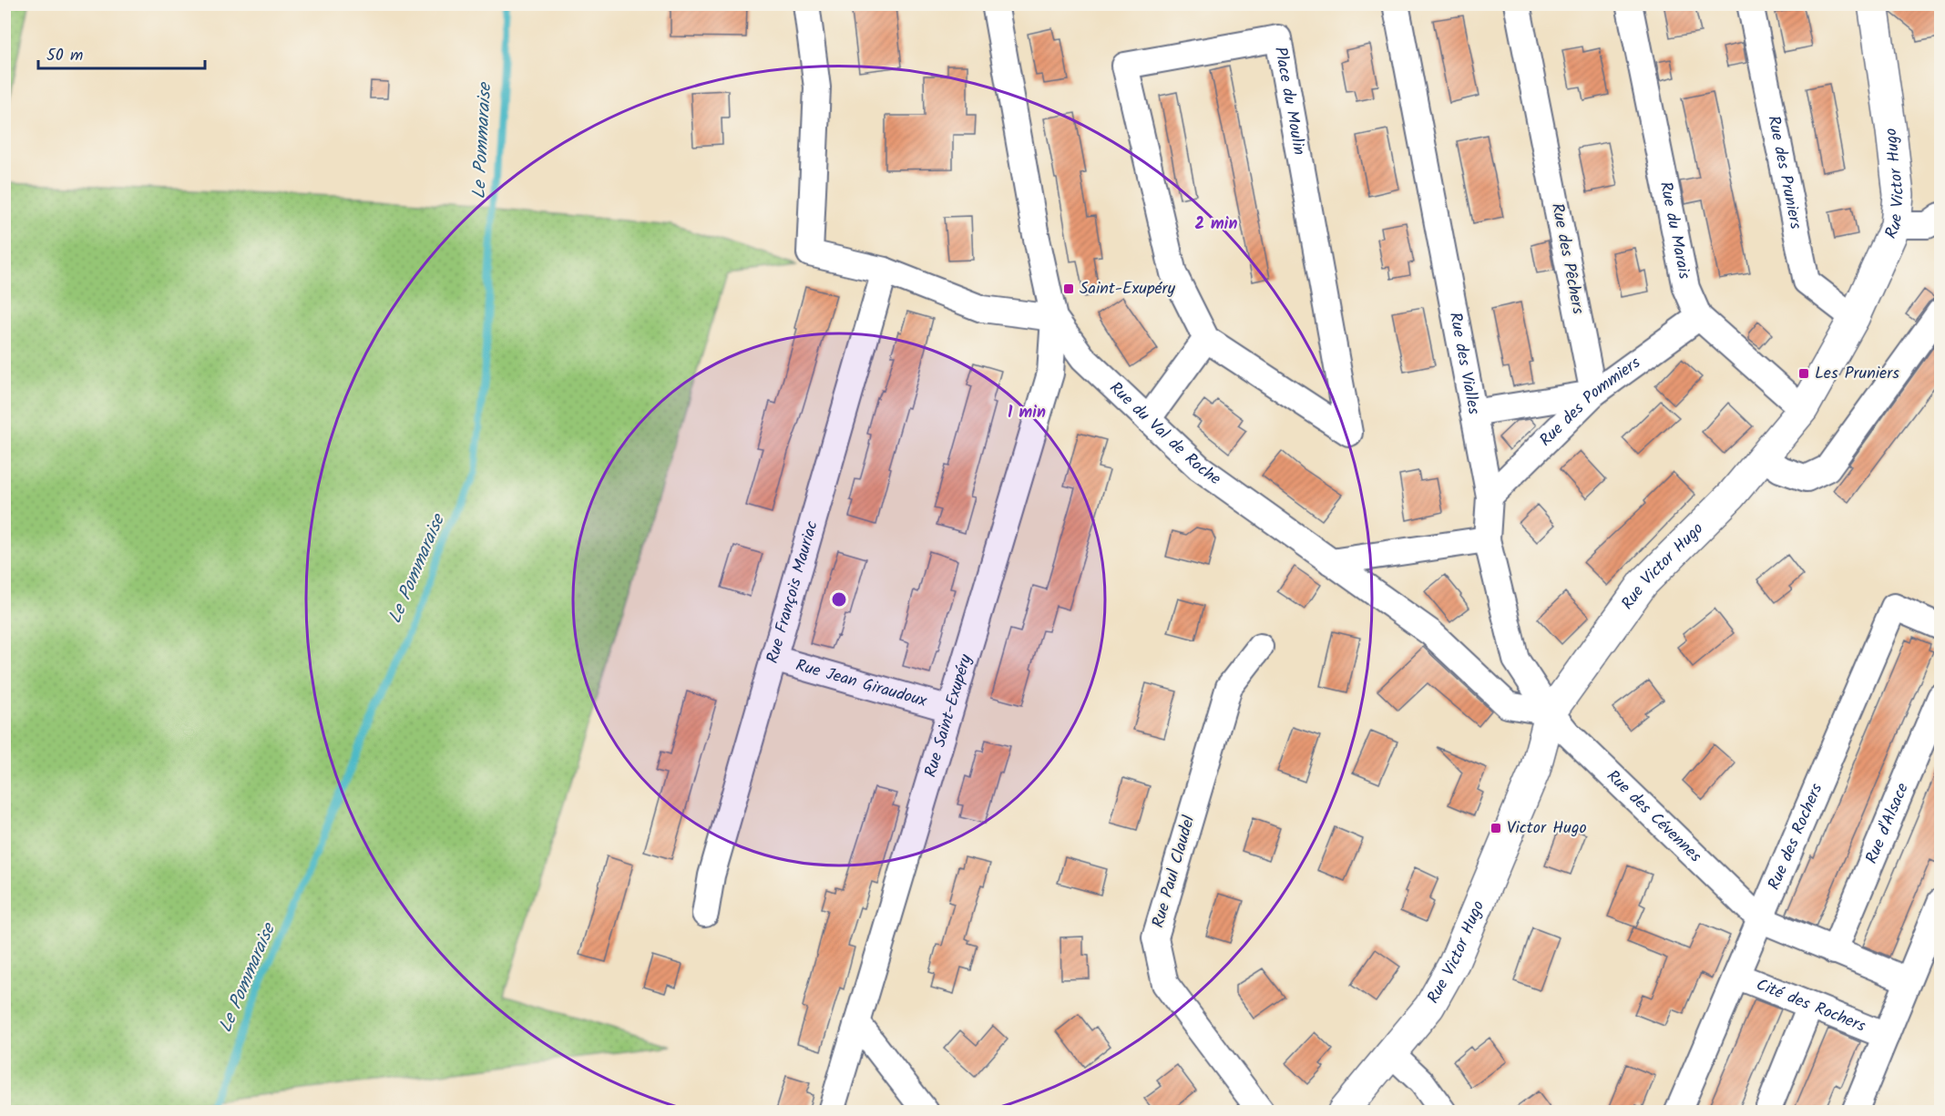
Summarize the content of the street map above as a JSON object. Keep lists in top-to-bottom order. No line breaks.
{"streets":{"street":["Place du Moulin","Rue des Pruniers","Rue Victor Hugo","Rue du Marais","Rue des Pêchers","Rue des Vialles","Rue des Pommiers","Rue du Val de Roche","Rue François Mauriac","Rue Jean Giraudoux","Rue Saint-Exupéry","Rue des Cévennes","Rue d'Alsace","Rue des Rochers","Rue Paul Claudel","Cité des Rochers"]},"crossings":[["Rue des Pruniers","Rue Victor Hugo"],["Rue Victor Hugo","Rue du Marais"],["Rue Victor Hugo","Rue des Vialles"],["Rue Victor Hugo","Rue du Val de Roche"],["Rue Victor Hugo","Rue des Cévennes"],["Rue du Marais","Rue des Pommiers"],["Rue des Pêchers","Rue des Pommiers"],["Rue des Vialles","Rue des Pommiers"],["Rue des Vialles","Rue du Val de Roche"],["Rue des Vialles","Rue des Cévennes"],["Rue du Val de Roche","Rue Saint-Exupéry"],["Rue du Val de Roche","Rue des Cévennes"],["Rue François Mauriac","Rue Jean Giraudoux"],["Rue Jean Giraudoux","Rue Saint-Exupéry"],["Rue des Cévennes","Rue des Rochers"],["Rue des Rochers","Cité des Rochers"]],"water":["Le Pommaraise"],"places":{"transit":["Saint-Exupéry","Les Pruniers","Victor Hugo"]},"scale_bar":"50 m","rings":["2 min","1 min"]}
